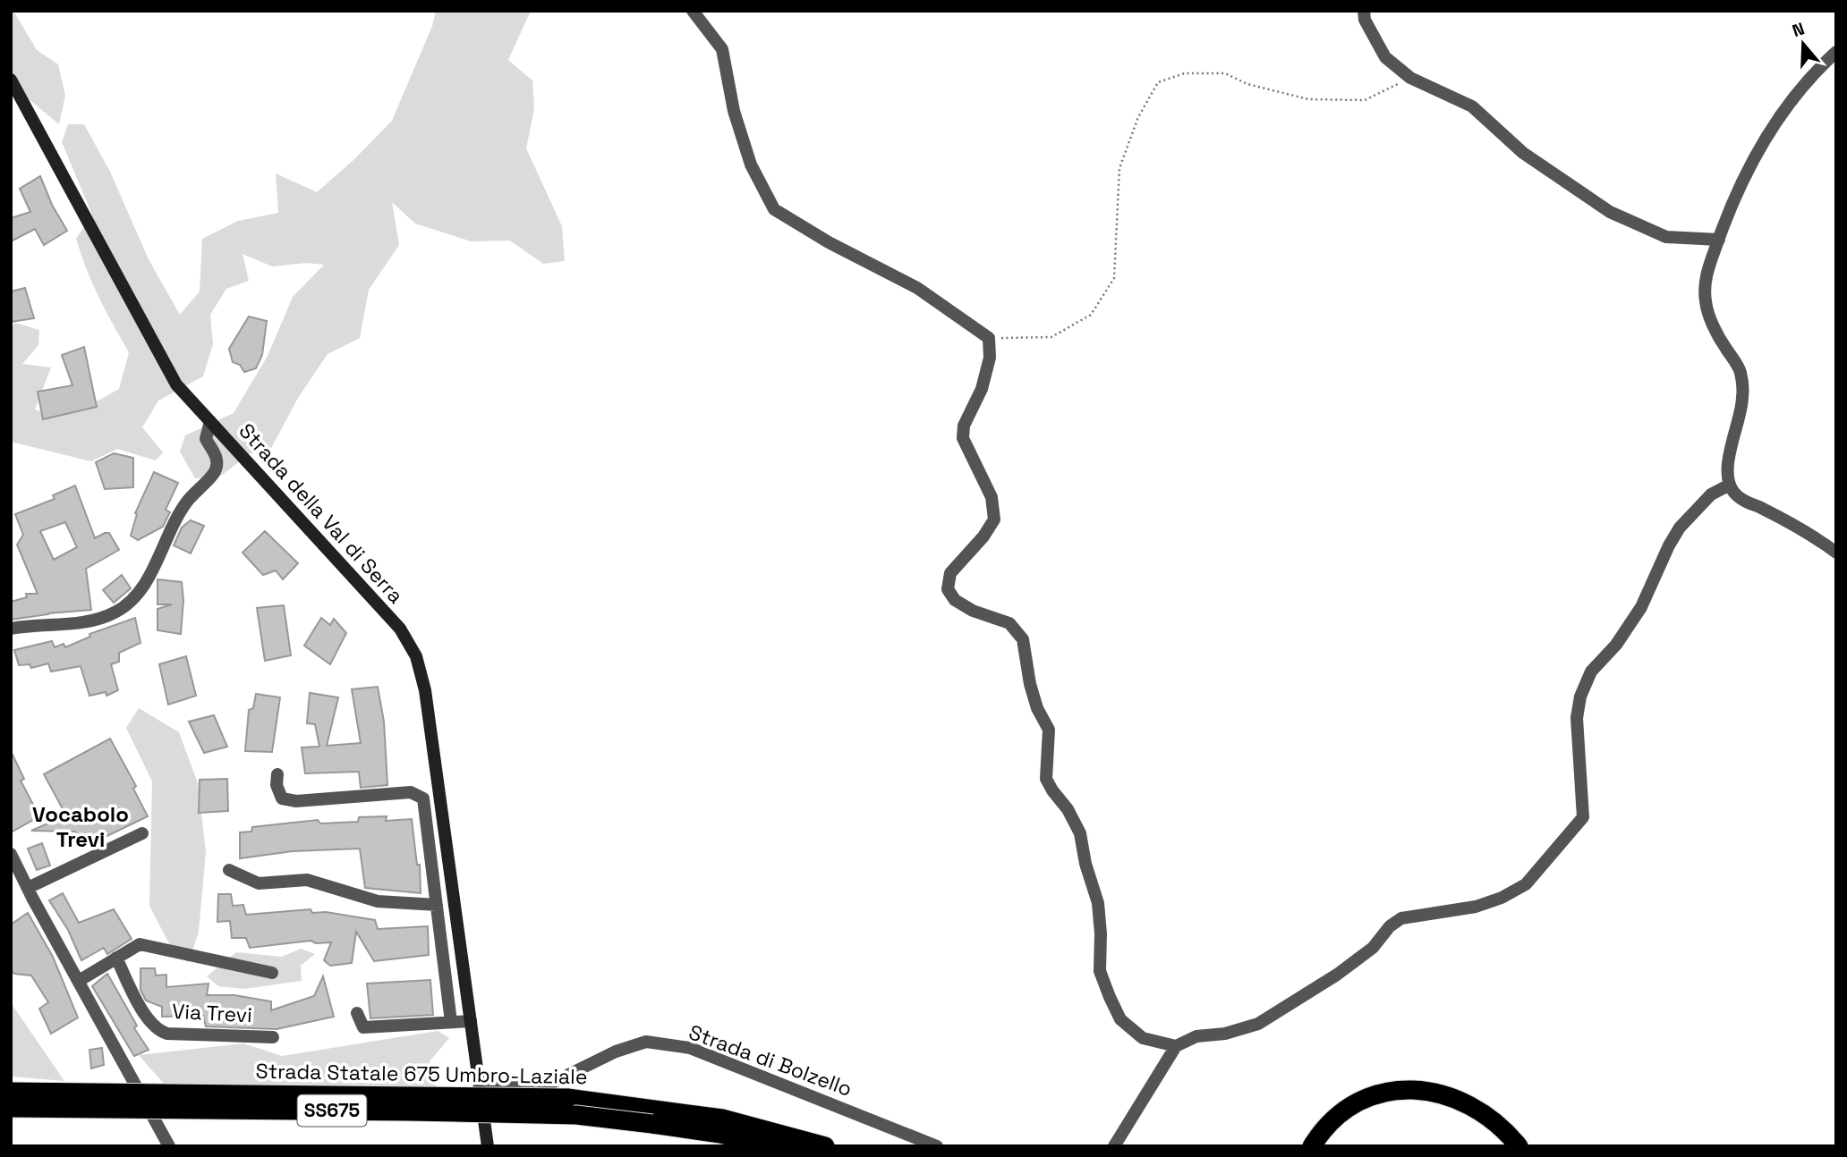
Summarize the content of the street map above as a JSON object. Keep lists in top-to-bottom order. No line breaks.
{"streets":{"highway":["Strada Statale 675 Umbro-Laziale","SS675"],"street":["Strada della Val di Serra","Via Trevi","Strada di Bolzello"]},"crossings":[["Strada della Val di Serra","Strada di Bolzello"]],"districts":["Vocabolo Trevi"],"north":"top"}
